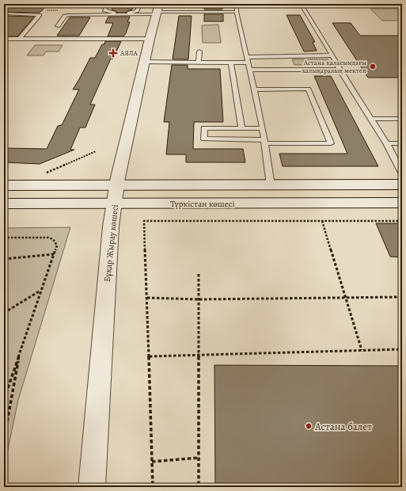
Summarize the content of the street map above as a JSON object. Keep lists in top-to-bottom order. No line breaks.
{"streets":{"street":["Түркістан көшесі","Бұқар Жырау көшесі"]},"crossings":[["Түркістан көшесі","Бұқар Жырау көшесі"]],"places":{"health":["АЯЛА"],"other":["Астана қаласындағы халықаралық мектеп","Астана балет"]}}
